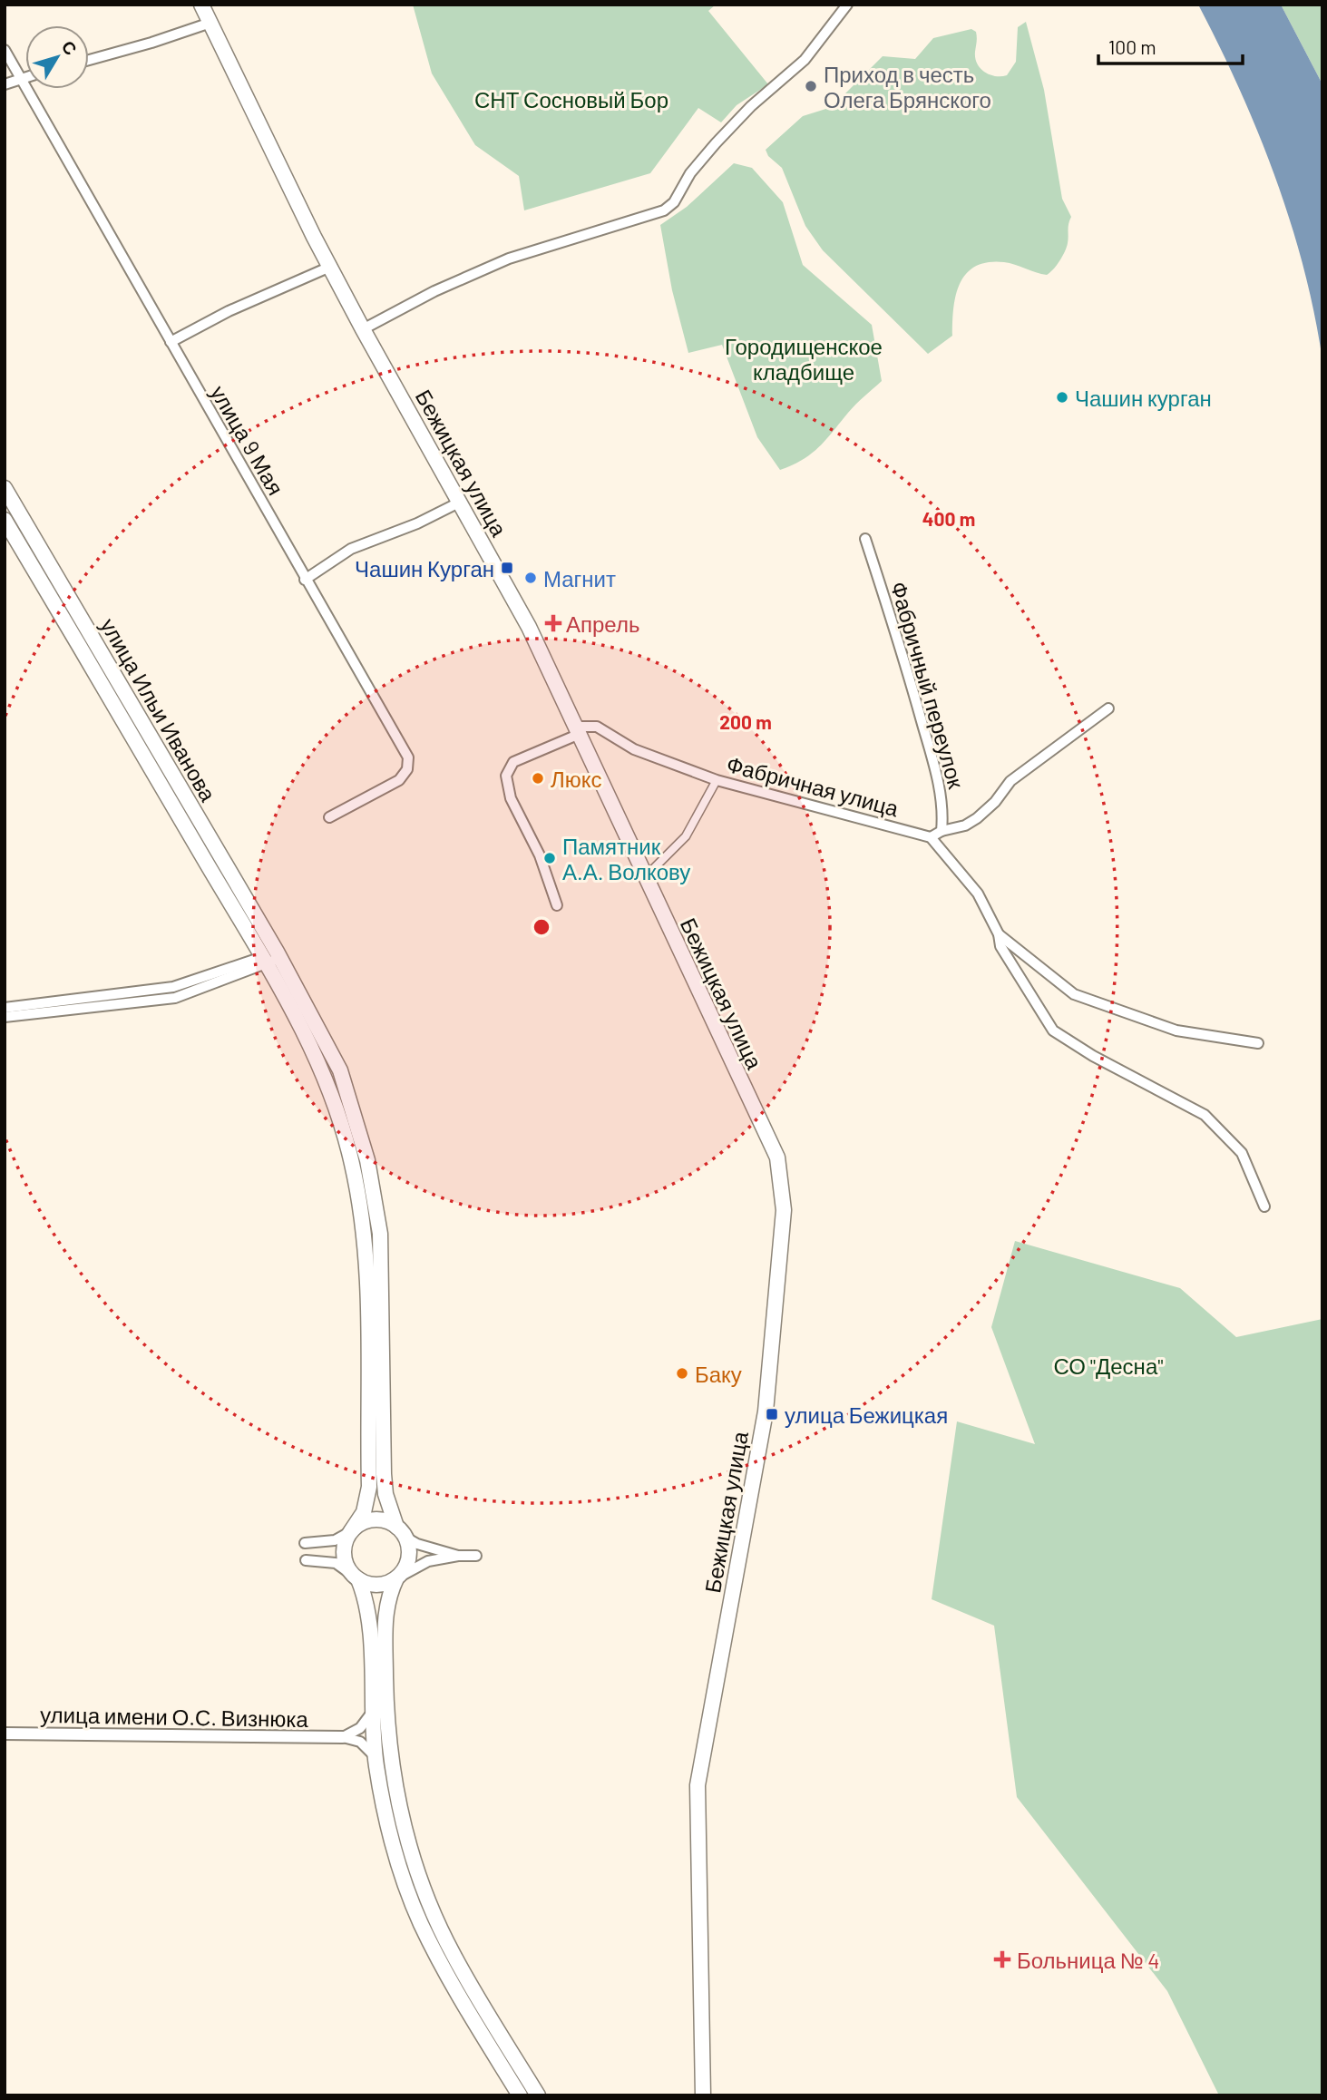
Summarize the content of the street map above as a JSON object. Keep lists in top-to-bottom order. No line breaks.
{"streets":{"main road":["Бежицкая улица","улица Ильи Иванова"],"street":["улица 9 Мая","Фабричный переулок","Фабричная улица","улица имени О.С. Визнюка"]},"crossings":[["Бежицкая улица","Фабричная улица"]],"parks":["СНТ Сосновый Бор","Городищенское кладбище","СО \"Десна\""],"places":{"other":["Приход в честь Олега Брянского","Чашин курган","Магнит","Люкс","Памятник А.А. Волкову","Баку"],"transit":["Чашин Курган","улица Бежицкая"],"health":["Апрель","Больница № 4"]},"scale_bar":"100 m","north":"top right","rings":["400 m","200 m"]}
